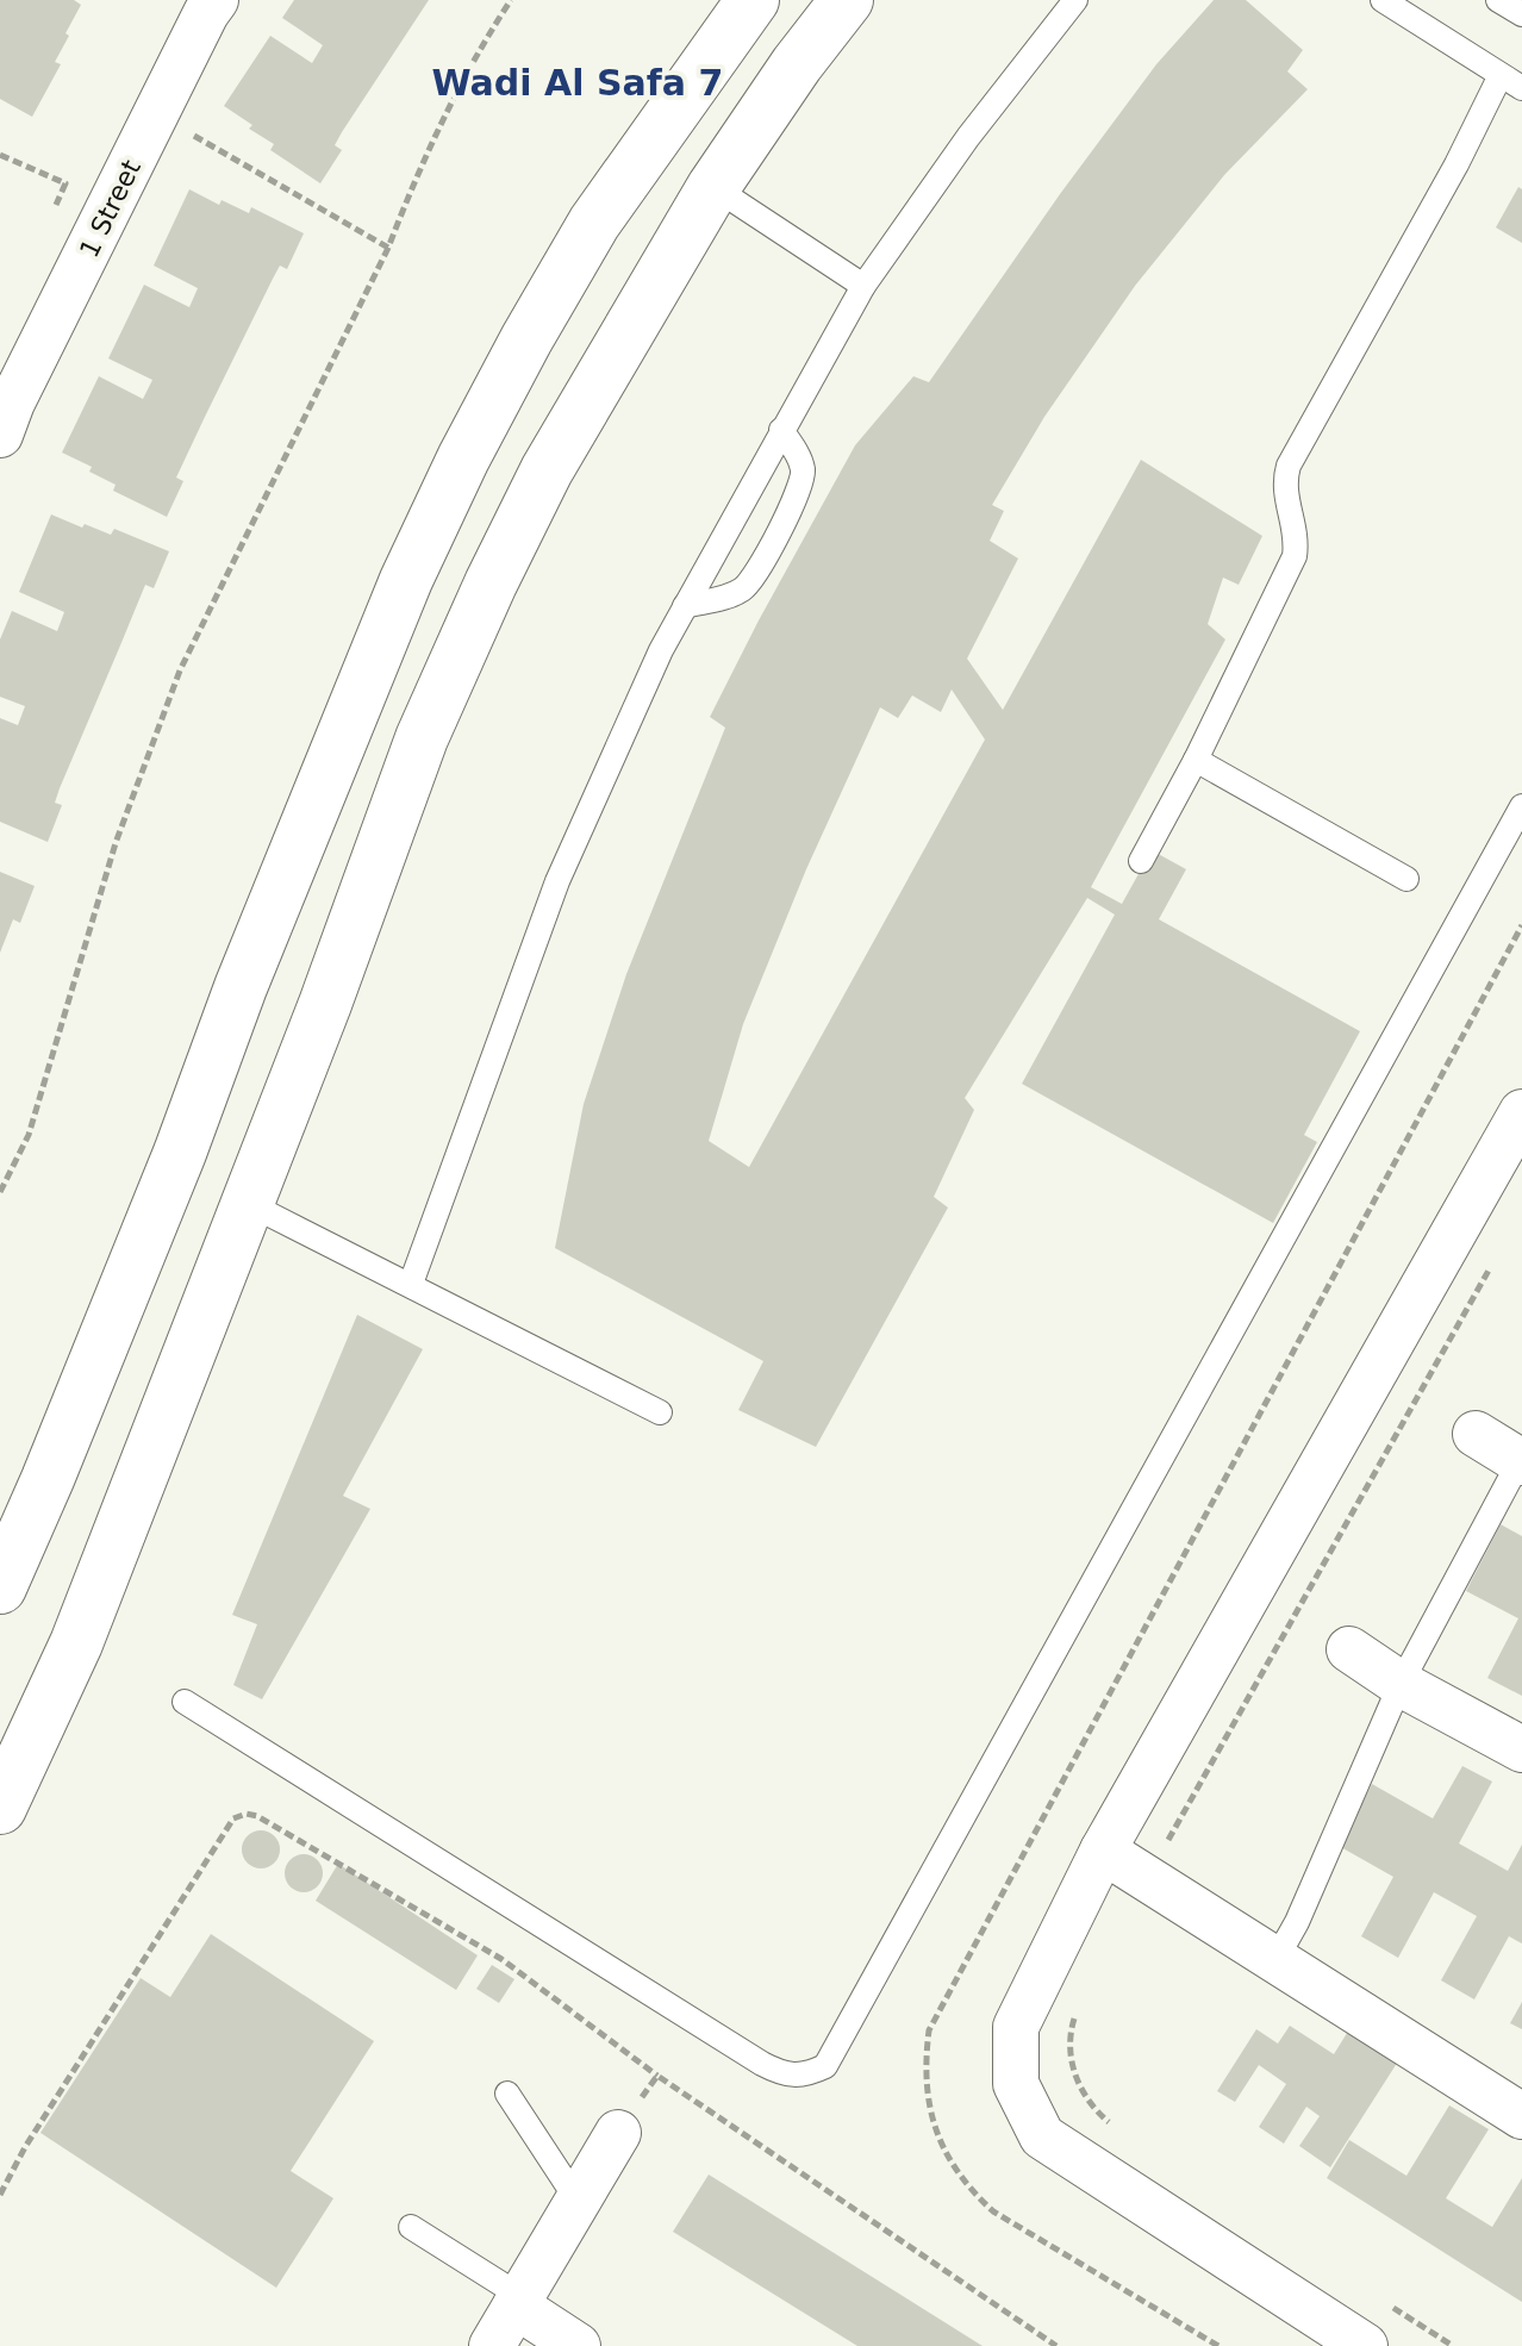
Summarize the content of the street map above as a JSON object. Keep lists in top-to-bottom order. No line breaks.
{"streets":{"street":["1 Street"]},"districts":["Wadi Al Safa 7"]}
